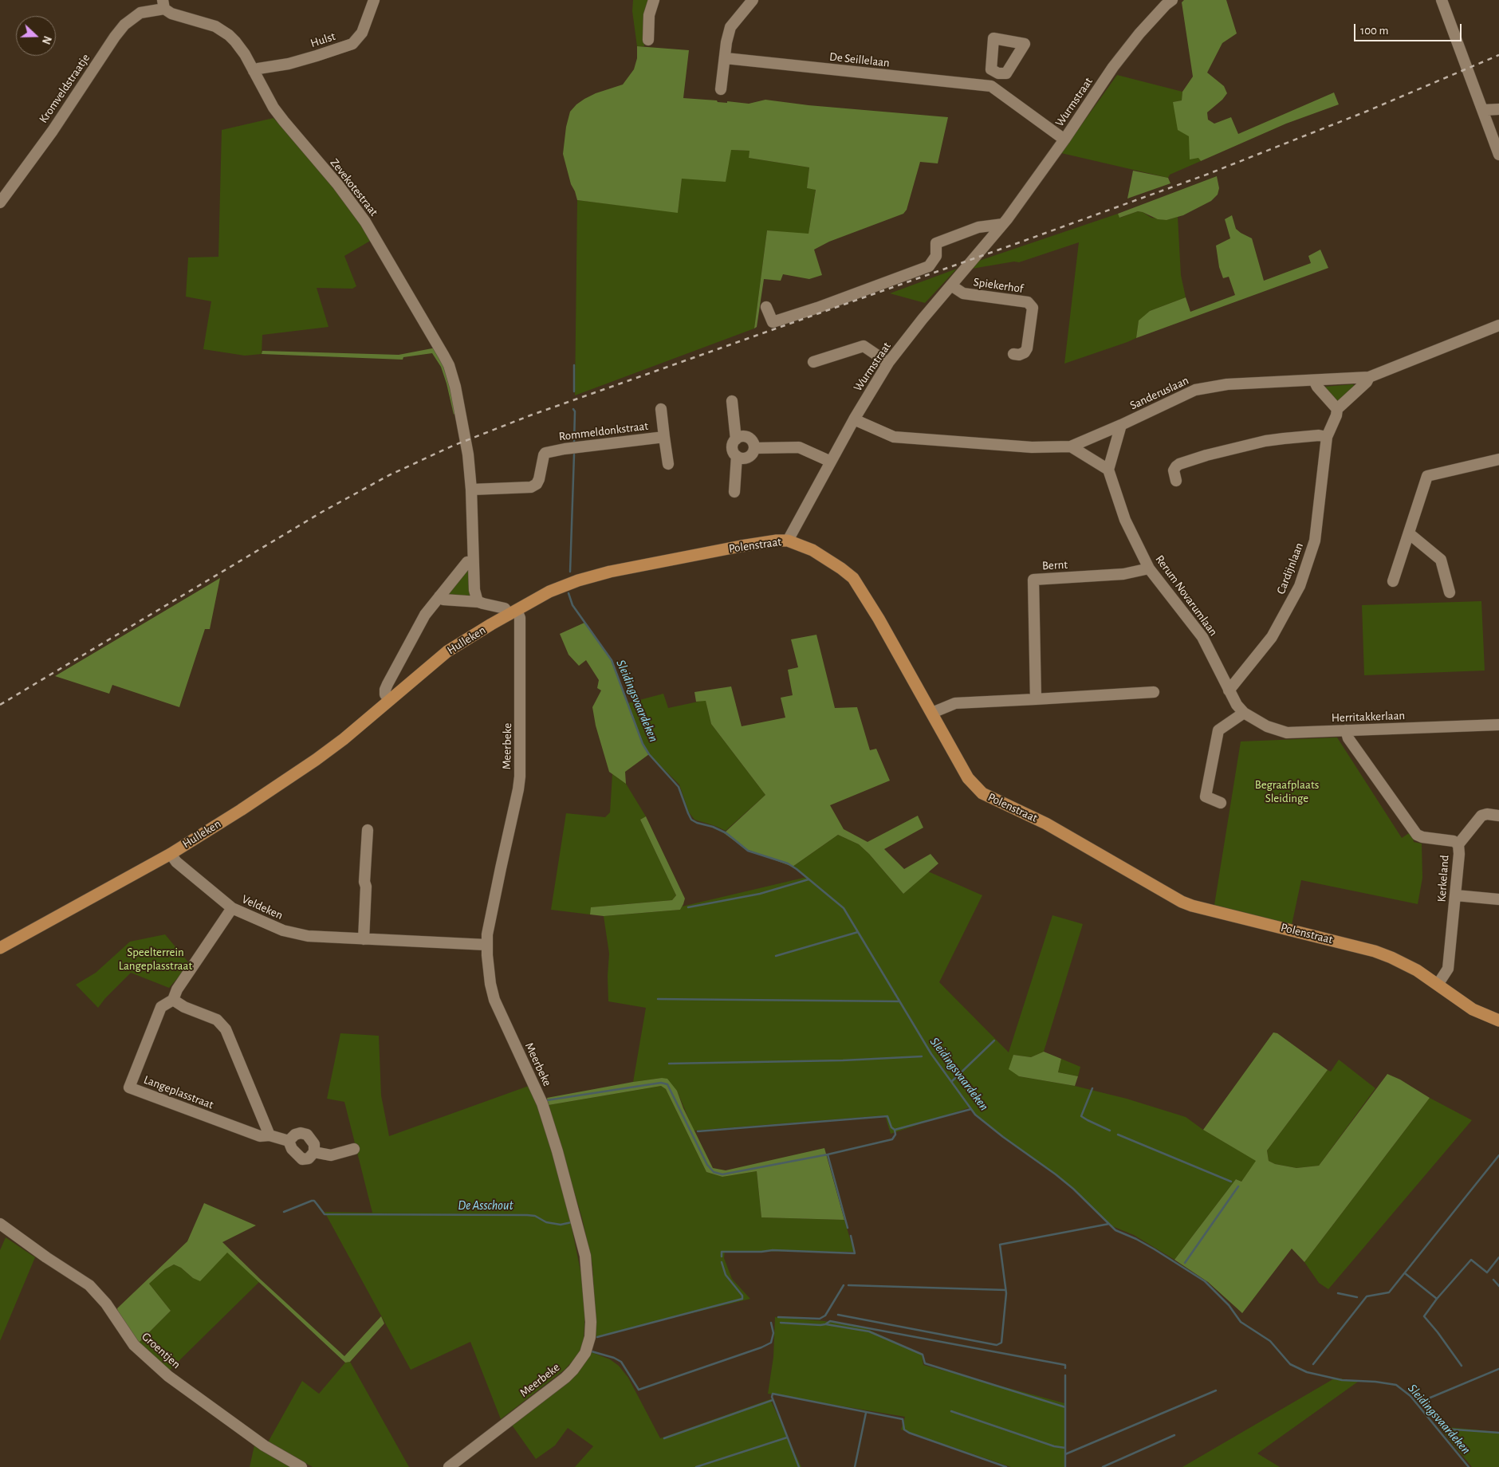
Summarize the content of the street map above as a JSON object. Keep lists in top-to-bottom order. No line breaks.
{"streets":{"main road":["Polenstraat","Hulleken"],"street":["Hulst","De Seillelaan","Kromveldstraatje","Wurmstraat","Zevekotestraat","Spiekerhof","Sanderuslaan","Rommeldonkstraat","Bernt","Cardijnlaan","Rerum Novarumlaan","Herritakkerlaan","Meerbeke","Kerkeland","Veldeken","Langeplasstraat","Groentjen"]},"crossings":[["Hulst","Zevekotestraat"],["Kromveldstraatje","Zevekotestraat"],["Wurmstraat","Spiekerhof"],["Wurmstraat","Sanderuslaan"],["Wurmstraat","Polenstraat"],["Zevekotestraat","Rommeldonkstraat"],["Sanderuslaan","Cardijnlaan"],["Polenstraat","Hulleken"],["Polenstraat","Kerkeland"],["Bernt","Rerum Novarumlaan"],["Cardijnlaan","Rerum Novarumlaan"],["Cardijnlaan","Herritakkerlaan"],["Rerum Novarumlaan","Herritakkerlaan"],["Hulleken","Meerbeke"],["Hulleken","Veldeken"],["Herritakkerlaan","Kerkeland"],["Meerbeke","Veldeken"],["Veldeken","Langeplasstraat"]],"water":["Sleidingsvaardeken","De Asschout"],"parks":["Begraafplaats Sleidinge","Speelterrein Langeplasstraat"],"scale_bar":"100 m","north":"right"}
